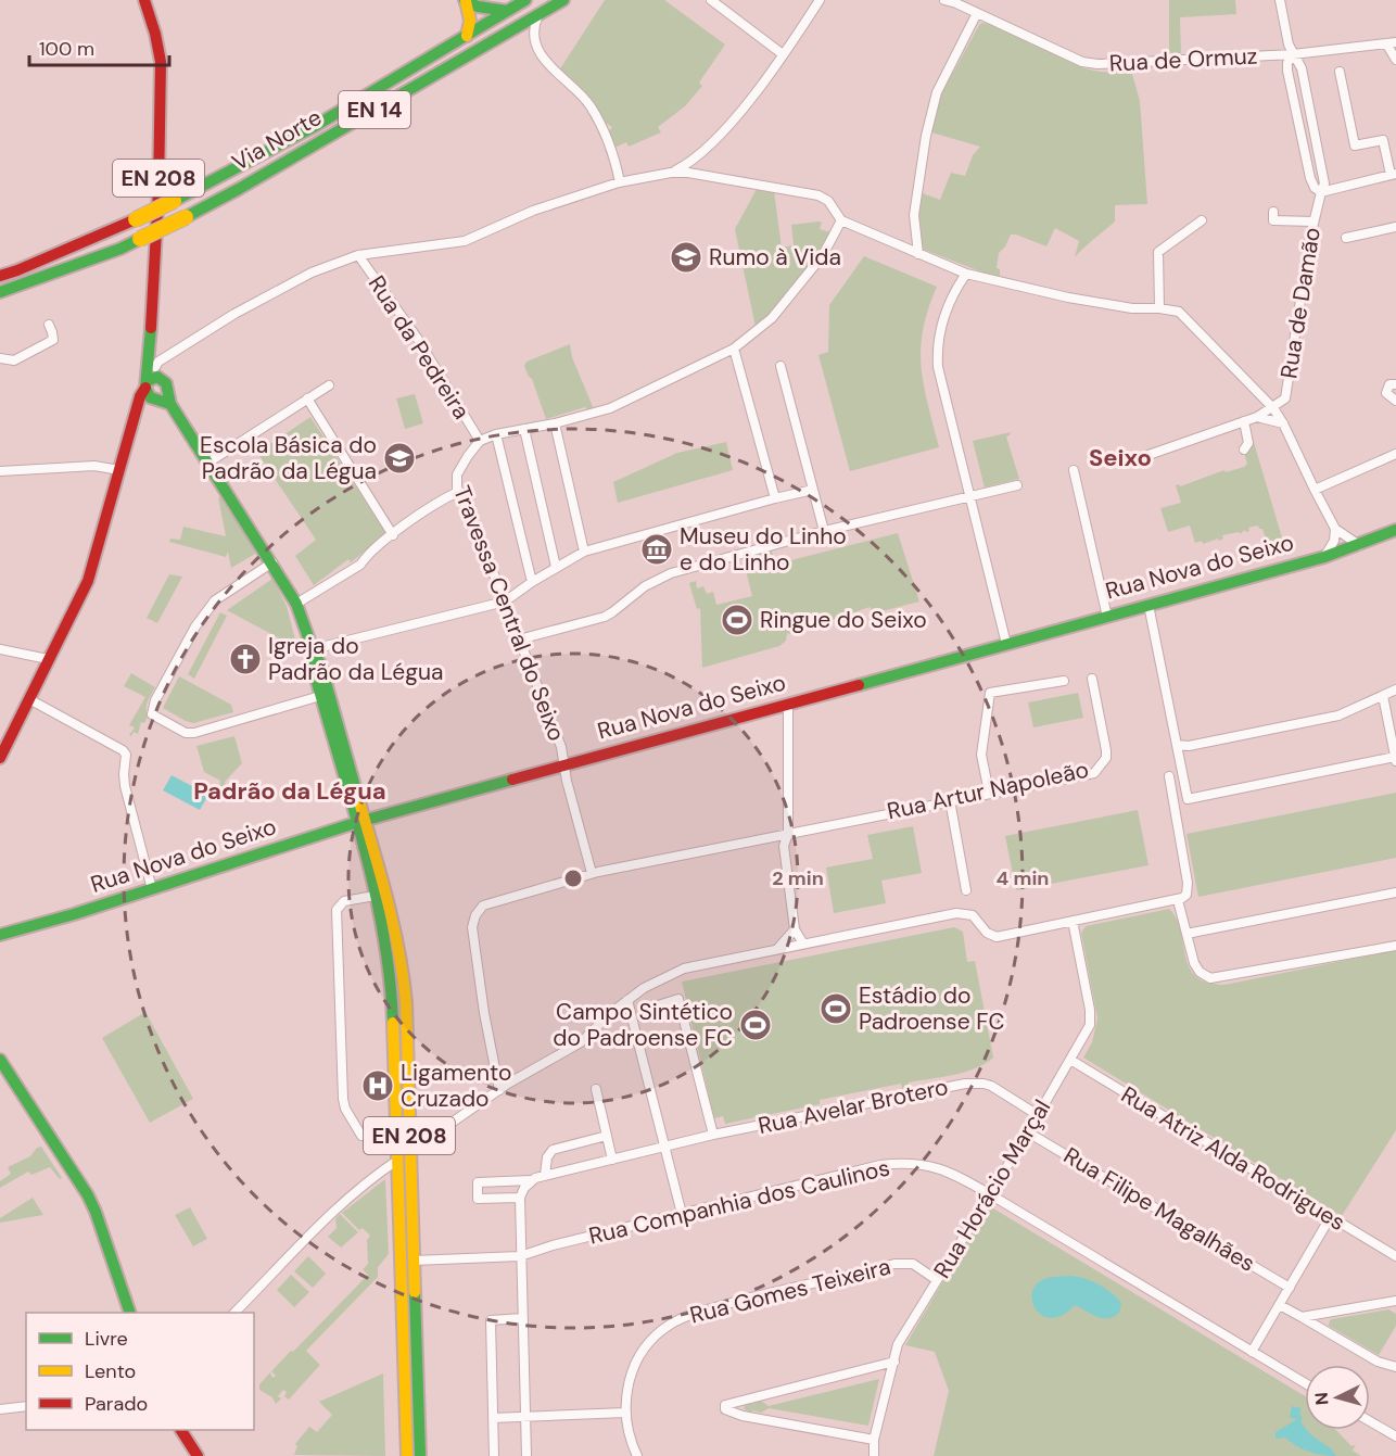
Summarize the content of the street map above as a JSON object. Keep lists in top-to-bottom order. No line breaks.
{"streets":{"main road":["EN 14","Via Norte","EN 208","Rua Nova do Seixo"],"street":["Rua de Ormuz","Rua de Damão","Rua da Pedreira","Travessa Central do Seixo","Rua Artur Napoleão","Rua Avelar Brotero","Rua Atriz Alda Rodrigues","Rua Horácio Marçal","Rua Companhia dos Caulinos","Rua Filipe Magalhães","Rua Gomes Teixeira"]},"crossings":[["Rua de Ormuz","Rua de Damão"],["EN 208","Rua Nova do Seixo"],["EN 208","Rua Companhia dos Caulinos"],["Rua da Pedreira","Travessa Central do Seixo"],["Rua Nova do Seixo","Travessa Central do Seixo"],["Travessa Central do Seixo","Rua Artur Napoleão"],["Rua Avelar Brotero","Rua Horácio Marçal"],["Rua Atriz Alda Rodrigues","Rua Horácio Marçal"],["Rua Horácio Marçal","Rua Companhia dos Caulinos"],["Rua Horácio Marçal","Rua Filipe Magalhães"],["Rua Horácio Marçal","Rua Gomes Teixeira"]],"districts":["Seixo","Padrão da Légua"],"places":{"school or university":["Rumo à Vida","Escola Básica do Padrão da Légua"],"museum":["Museu do Linho e do Linho"],"sports":["Ringue do Seixo","Estádio do Padroense FC","Campo Sintético do Padroense FC"],"church":["Igreja do Padrão da Légua"],"hospital":["Ligamento Cruzado"]},"legend":["Livre","Lento","Parado"],"scale_bar":"100 m","north":"left","rings":["2 min","4 min"]}
